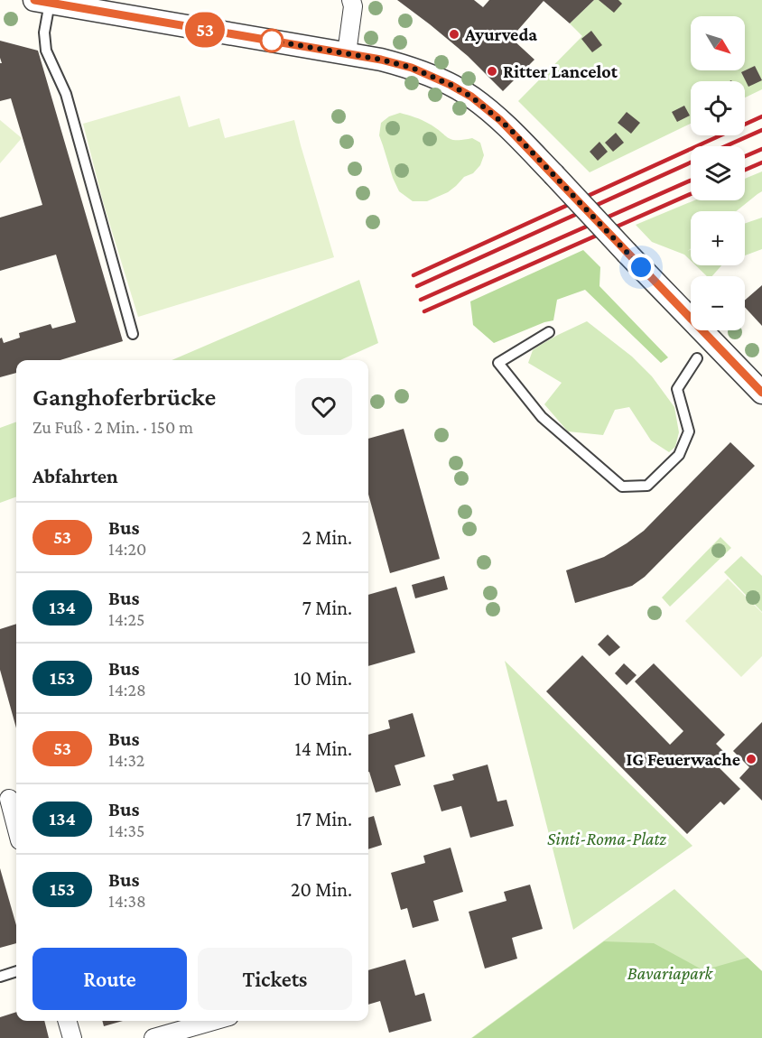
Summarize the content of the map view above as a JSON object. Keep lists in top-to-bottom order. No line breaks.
{"parks":["Sinti-Roma-Platz","Bavariapark"],"places":["Ayurveda","Ritter Lancelot","IG Feuerwache"],"lines":["bus line 53"],"north":"bottom right","page":{"on_map":"53","map_buttons":["+","−"],"heading":[["Ganghoferbrücke","Zu Fuß · 2 Min. · 150 m"],"Abfahrten"],"list":[{"mark":"53","name":"Bus","note":"14:20","value":"2 Min."},{"mark":"134","name":"Bus","note":"14:25","value":"7 Min."},{"mark":"153","name":"Bus","note":"14:28","value":"10 Min."},{"mark":"53","name":"Bus","note":"14:32","value":"14 Min."},{"mark":"134","name":"Bus","note":"14:35","value":"17 Min."},{"mark":"153","name":"Bus","note":"14:38","value":"20 Min."}],"buttons":["Route","Tickets"]}}
